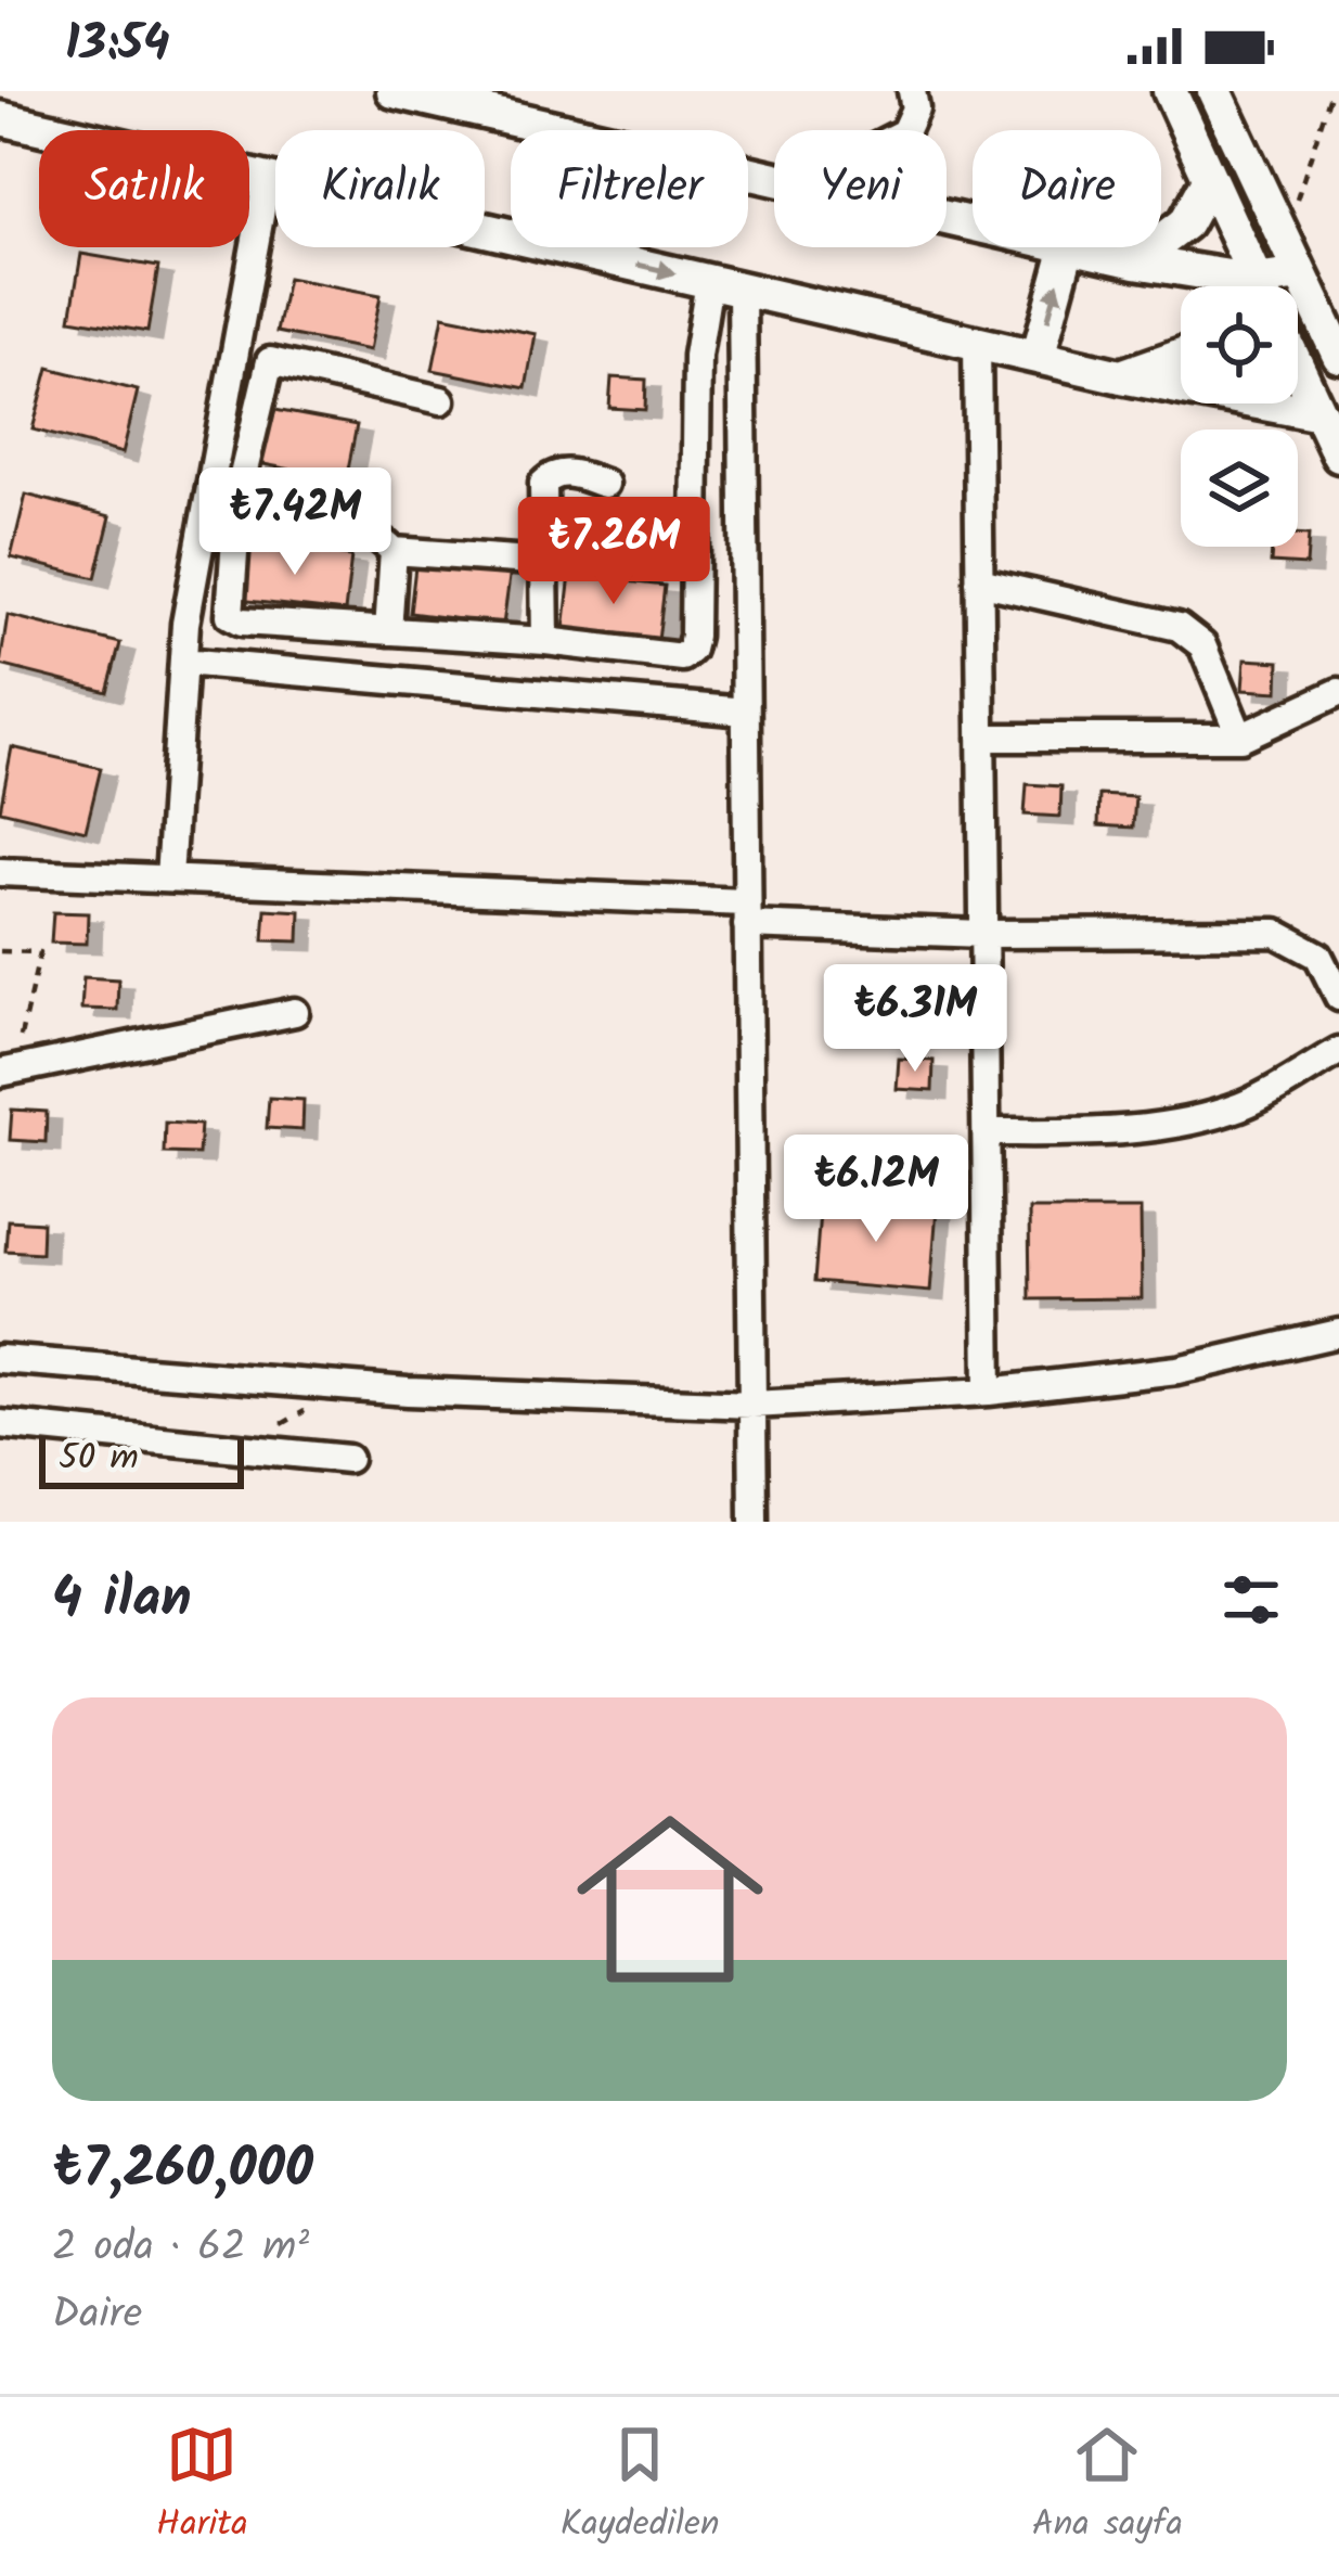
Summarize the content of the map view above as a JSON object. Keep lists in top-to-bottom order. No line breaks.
{"scale_bar":"50 m","page":{"status":"13:54","chip":["Satılık","Kiralık","Filtreler","Yeni","Daire"],"price":["₺7.42M","₺7.26M","₺6.31M","₺6.12M"],"scale":"50 m","heading":"4 ilan","list":[{"name":"₺7,260,000","note":"2 oda · 62 m² · Daire"}],"tabs":["Harita","Kaydedilen","Ana sayfa"]}}
